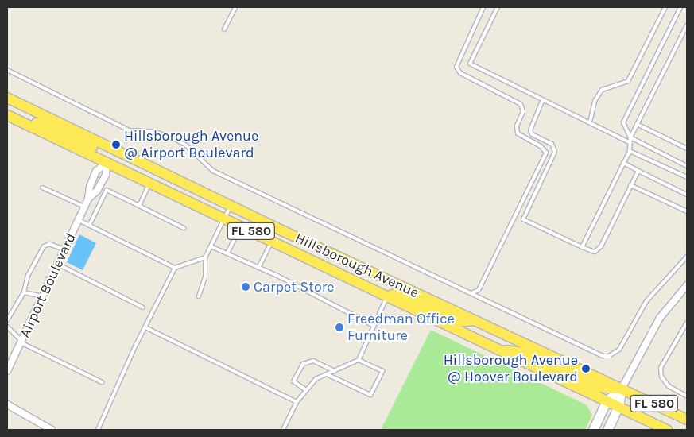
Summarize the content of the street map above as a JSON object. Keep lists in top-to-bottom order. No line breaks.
{"streets":{"main road":["FL 580","Hillsborough Avenue"],"street":["Airport Boulevard"]},"crossings":[["Hillsborough Avenue","Airport Boulevard"]],"places":["Hillsborough Avenue @ Airport Boulevard","Carpet Store","Freedman Office Furniture","Hillsborough Avenue @ Hoover Boulevard"]}
